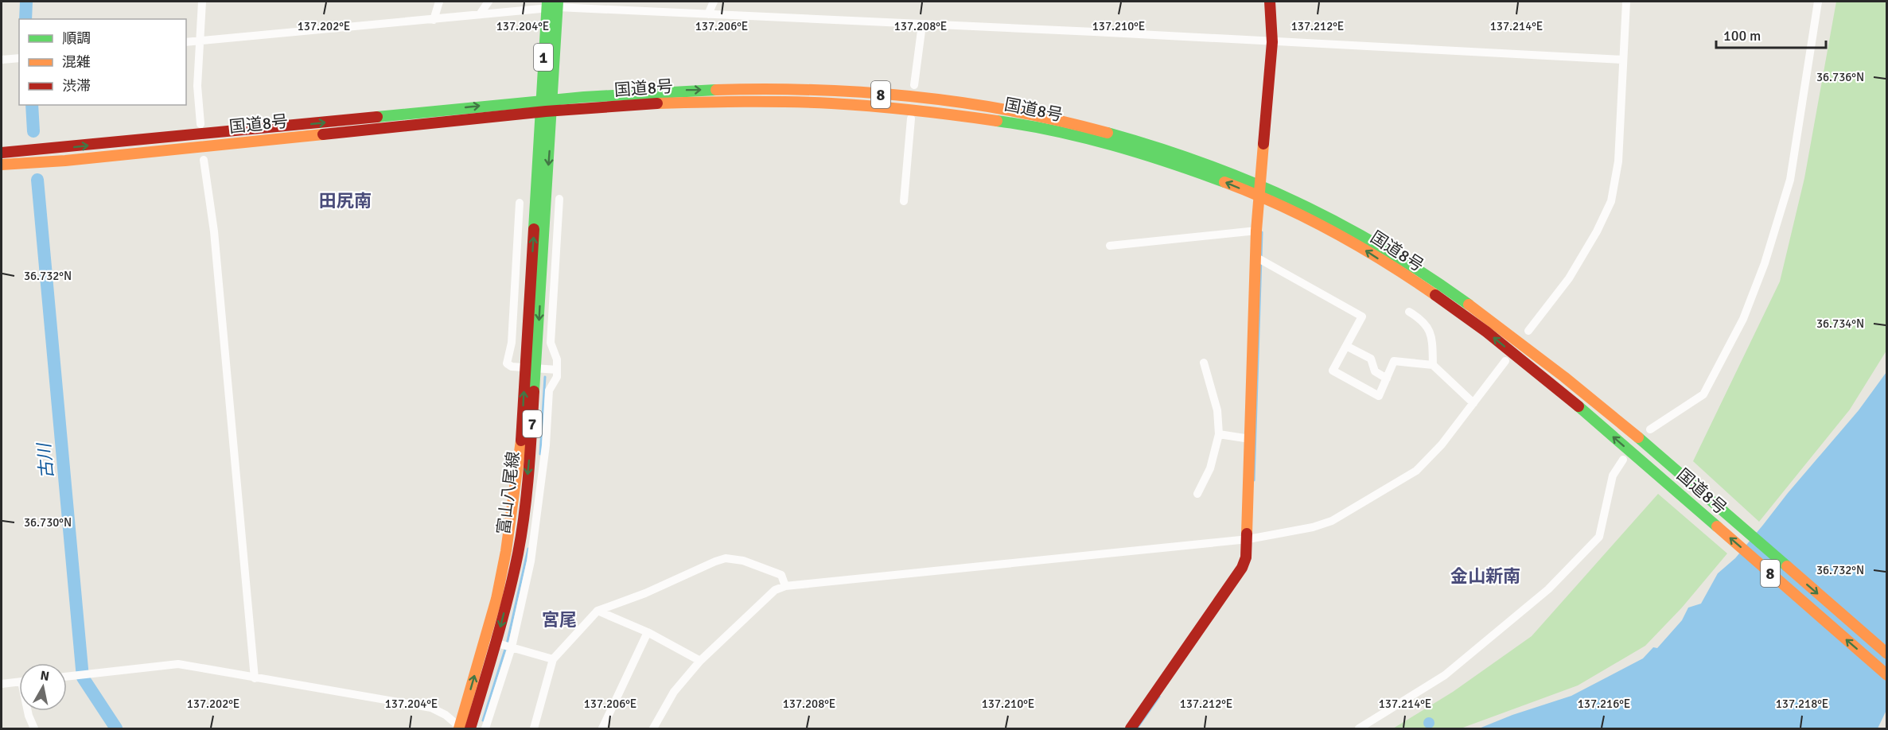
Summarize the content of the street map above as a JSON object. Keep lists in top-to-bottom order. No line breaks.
{"streets":{"main road":["1","国道8号","8","7","富山八尾線"]},"crossings":[["1","国道8号"],["1","富山八尾線"],["国道8号","富山八尾線"]],"districts":["田尻南","金山新南","宮尾"],"water":["古川"],"legend":["順調","混雑","渋滞"],"scale_bar":"100 m","north":"top","coordinates":["137.202°E","137.204°E","137.206°E","137.208°E","137.210°E","137.212°E","137.214°E","36.736°N","36.732°N","36.734°N","36.730°N","137.216°E","137.218°E"]}
